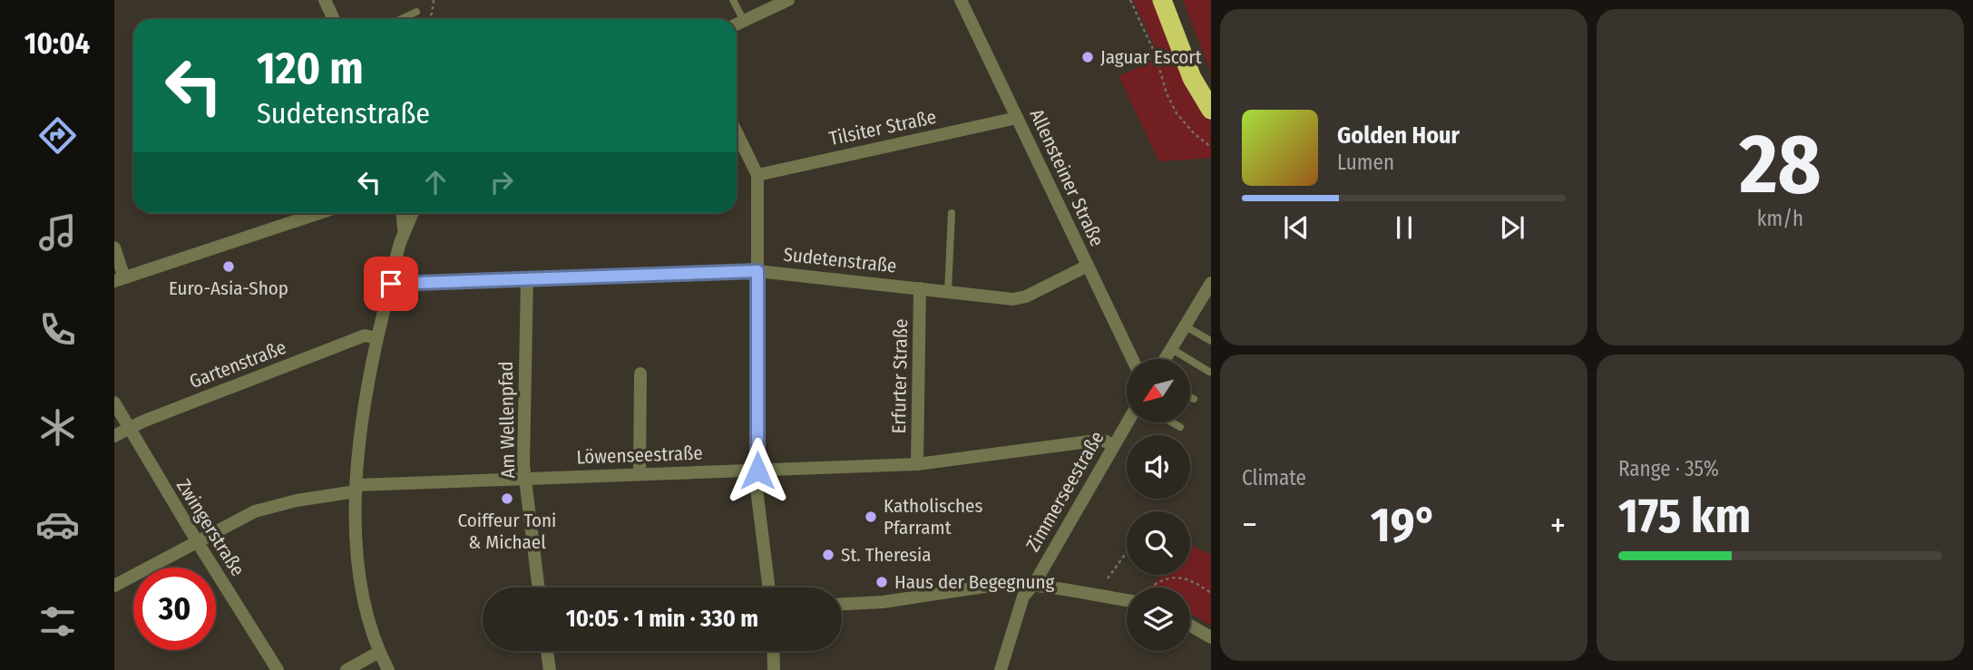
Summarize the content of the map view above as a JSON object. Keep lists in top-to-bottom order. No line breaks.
{"streets":{"street":["Tilsiter Straße","Allensteiner Straße","Sudetenstraße","Gartenstraße","Erfurter Straße","Am Wellenpfad","Löwenseestraße","Zimmerseestraße","Zwingerstraße"]},"crossings":[["Tilsiter Straße","Allensteiner Straße"],["Allensteiner Straße","Sudetenstraße"],["Sudetenstraße","Erfurter Straße"],["Sudetenstraße","Am Wellenpfad"],["Gartenstraße","Zwingerstraße"],["Erfurter Straße","Löwenseestraße"],["Am Wellenpfad","Löwenseestraße"],["Löwenseestraße","Zimmerseestraße"],["Löwenseestraße","Zwingerstraße"]],"places":["Jaguar Escort","Euro-Asia-Shop","Coiffeur Toni & Michael","Katholisches Pfarramt","St. Theresia","Haus der Begegnung"],"north":"bottom left","page":{"tabs":"10:04","tile":[["28","km/h"],"Climate",["Range · 35%","175 km"]],"turn":["120 m","Sudetenstraße"],"song":["Golden Hour","Lumen"],"heat":["−","19°","+"],"limit":"30","trip":"10:05 · 1 min · 330 m"}}
